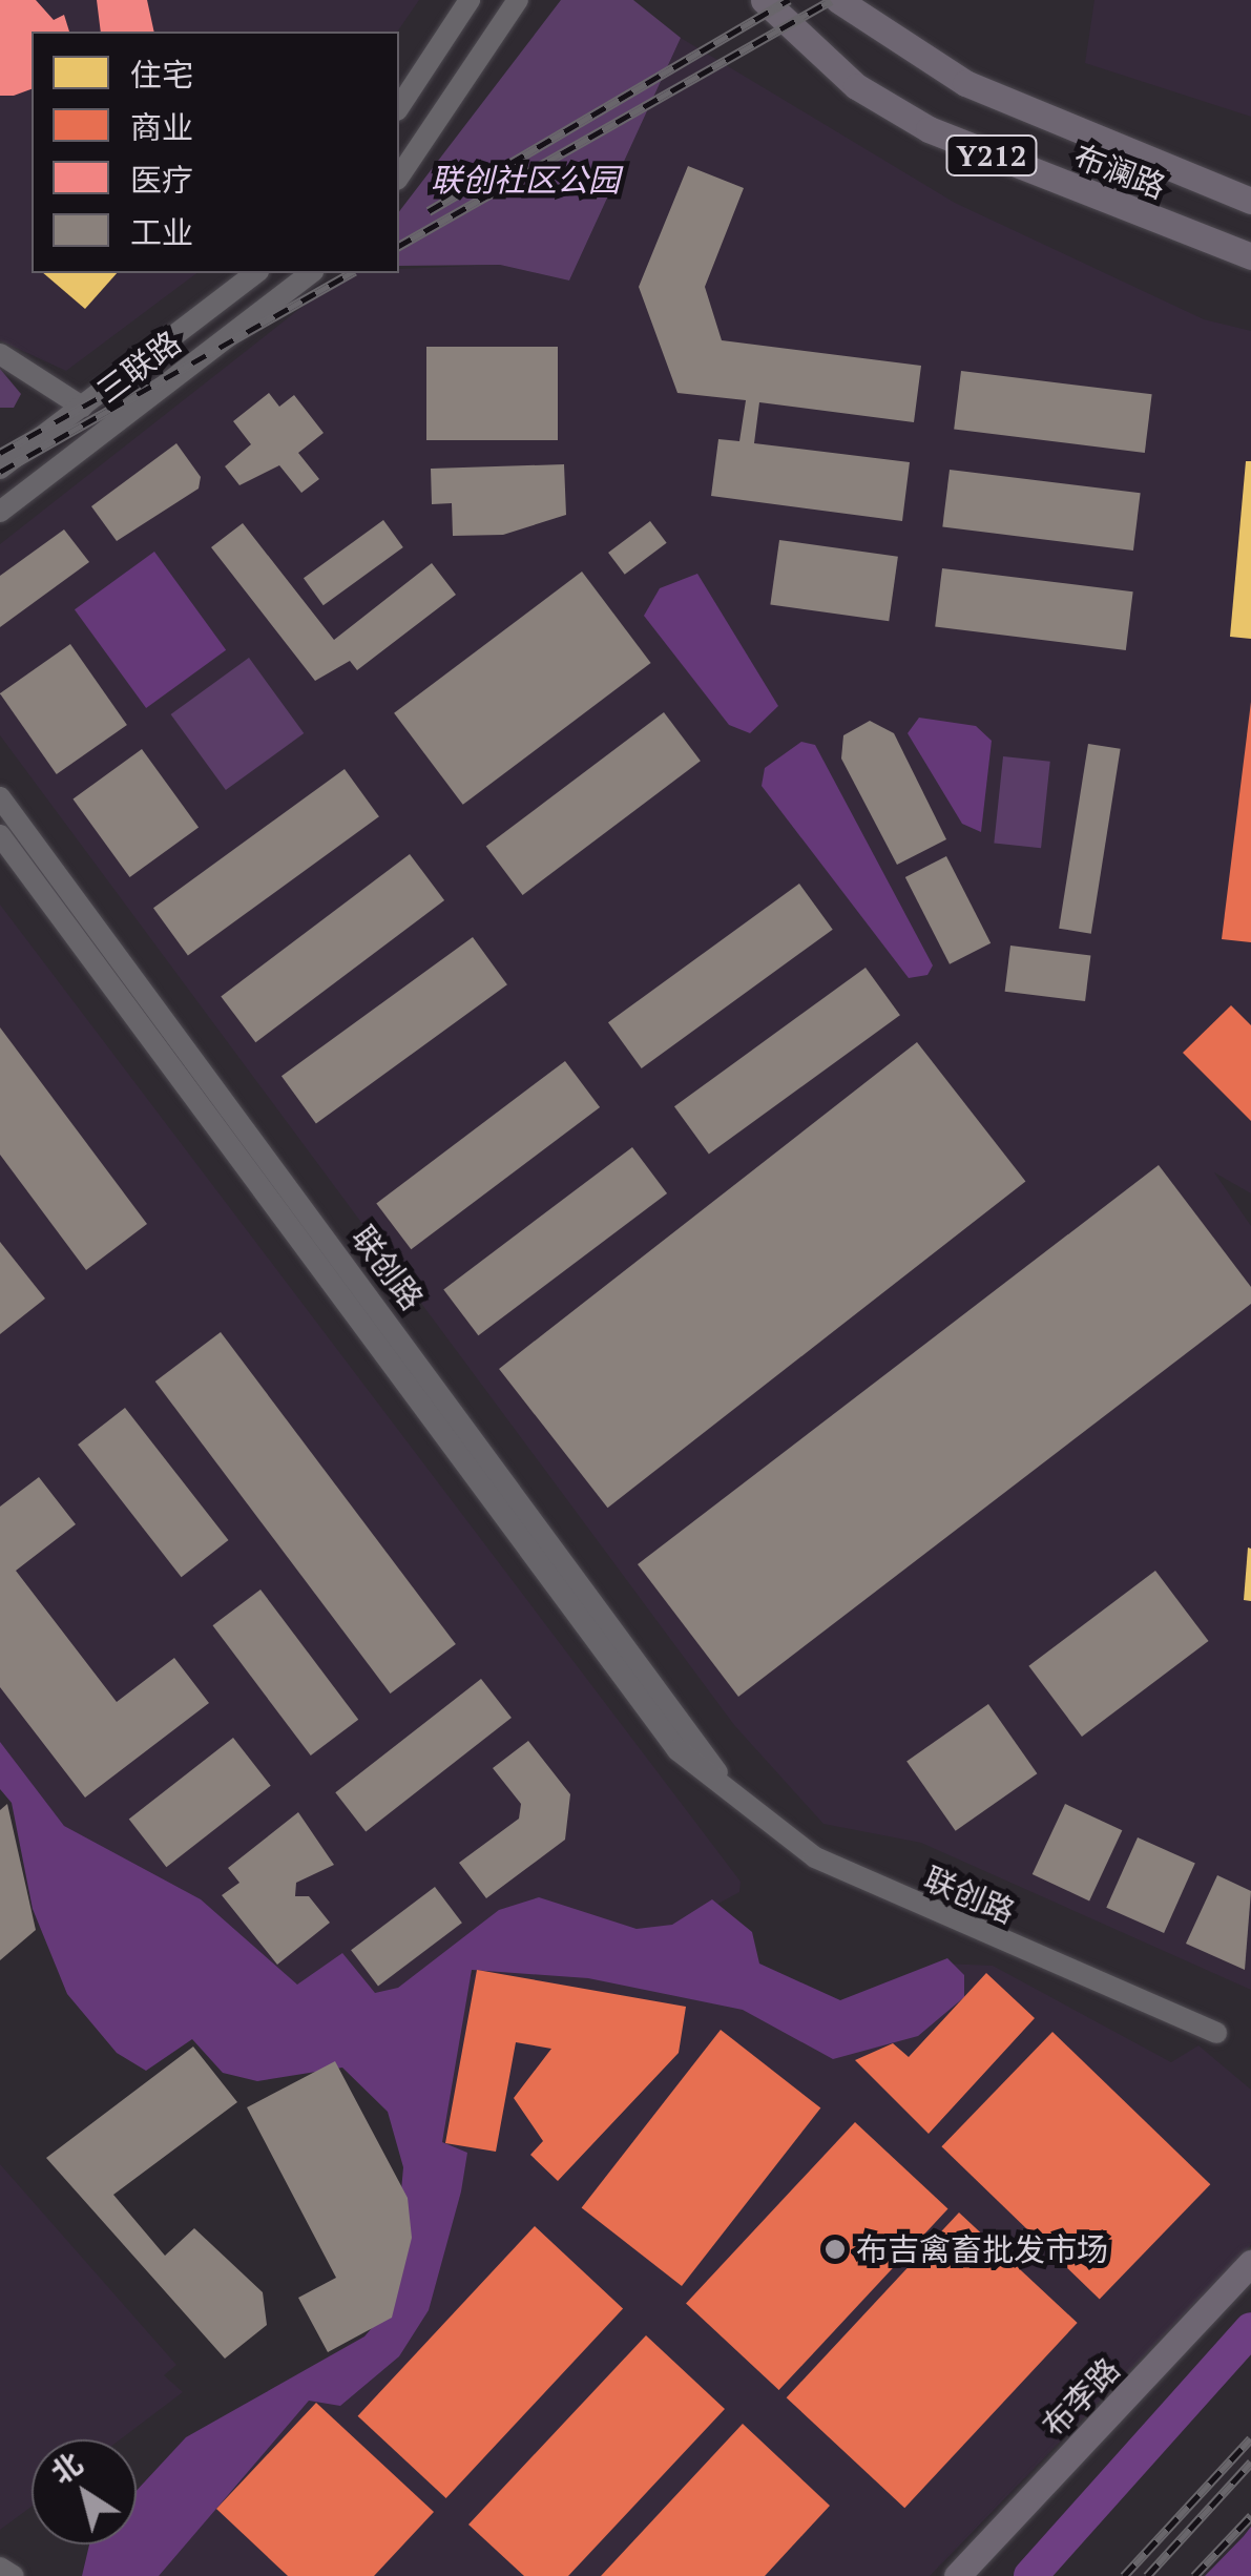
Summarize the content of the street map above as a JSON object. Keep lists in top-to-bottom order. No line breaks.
{"streets":{"main road":["Y212","布澜路","布李路"],"street":["三联路","联创路"]},"parks":["联创社区公园"],"places":["布吉禽畜批发市场"],"legend":["住宅","商业","医疗","工业"],"north":"top left"}
